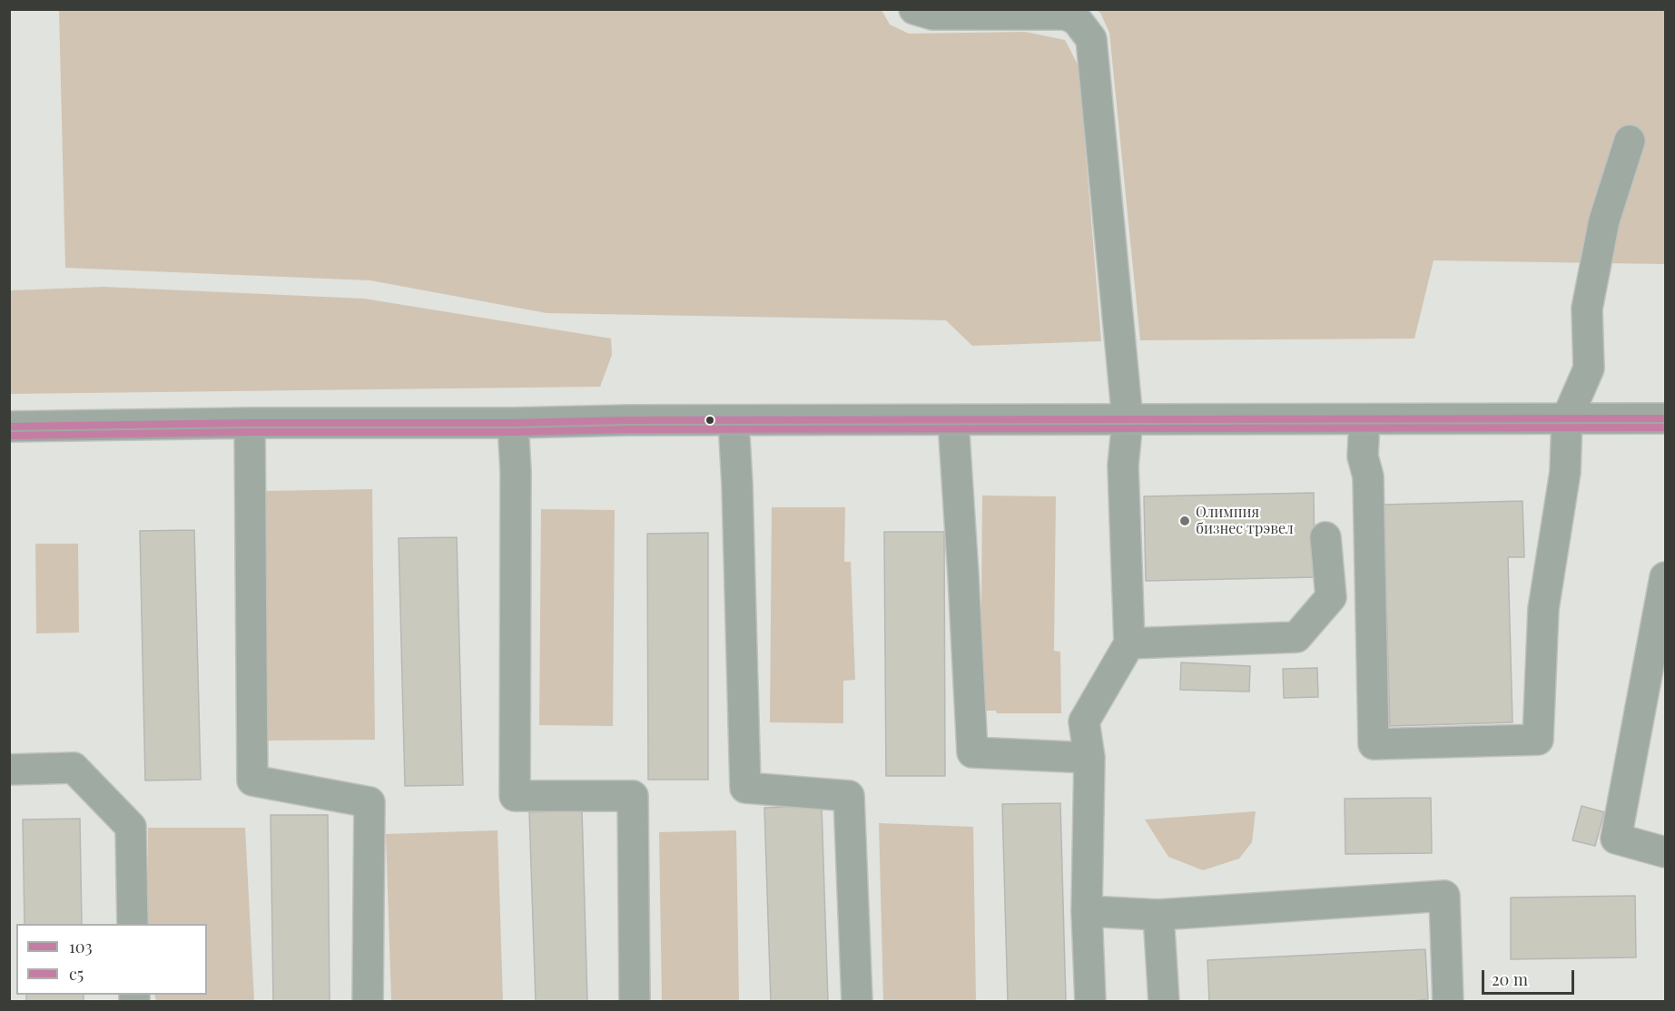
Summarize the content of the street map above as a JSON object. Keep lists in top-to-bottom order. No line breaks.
{"places":["Олимпия бизнес трэвел"],"lines":["transit line 103","transit line с5"],"legend":["103","с5"],"scale_bar":"20 m"}
